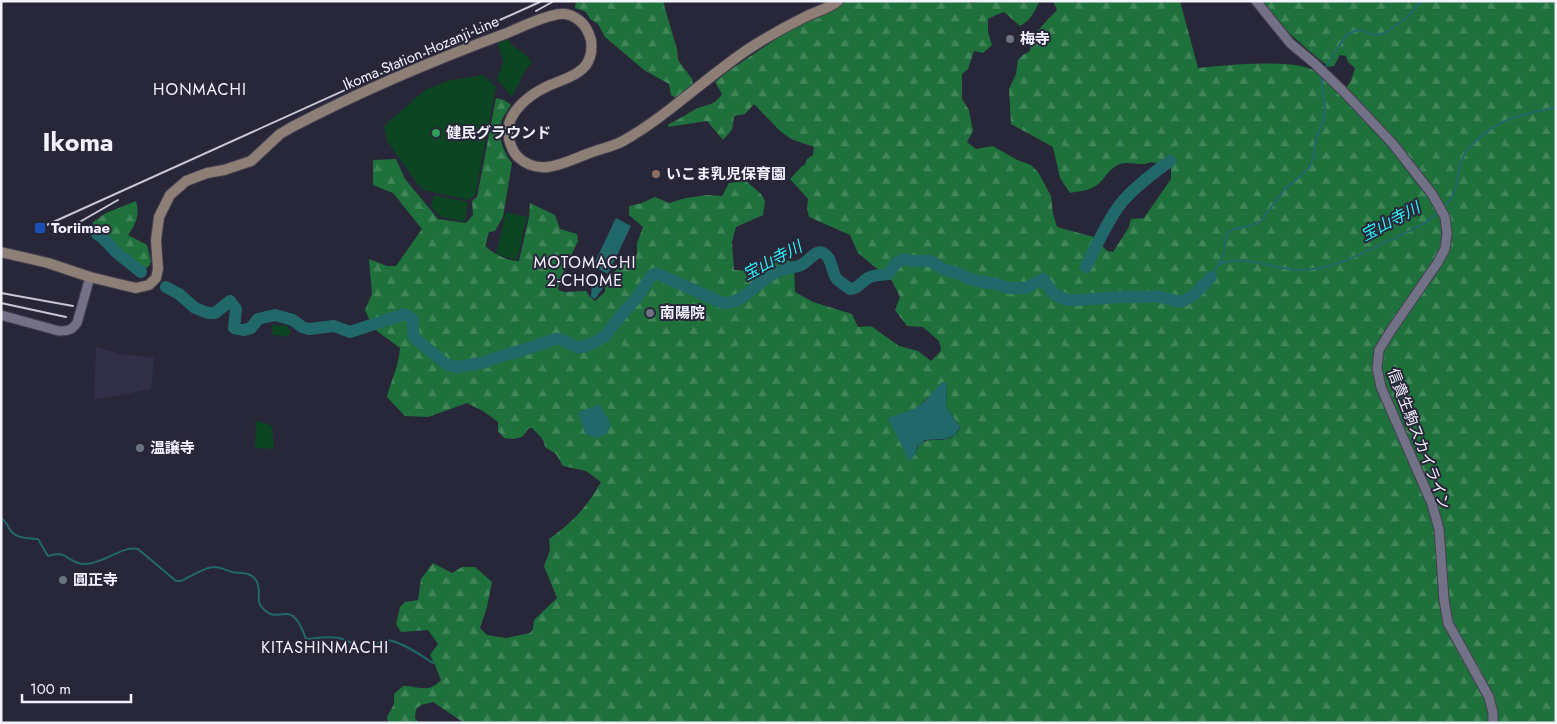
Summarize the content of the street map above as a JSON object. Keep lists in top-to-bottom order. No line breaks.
{"streets":{"main road":["Ikoma Station Hozanji Line"],"street":["信貴生駒スカイライン"]},"districts":["HONMACHI","Ikoma","MOTOMACHI 2-CHOME","KITASHINMACHI"],"water":["宝山寺川"],"places":{"other":["梅寺","健民グラウンド","いこま乳児保育園","南陽院","温譲寺","圓正寺"],"transit":["Toriimae"]},"scale_bar":"100 m"}
